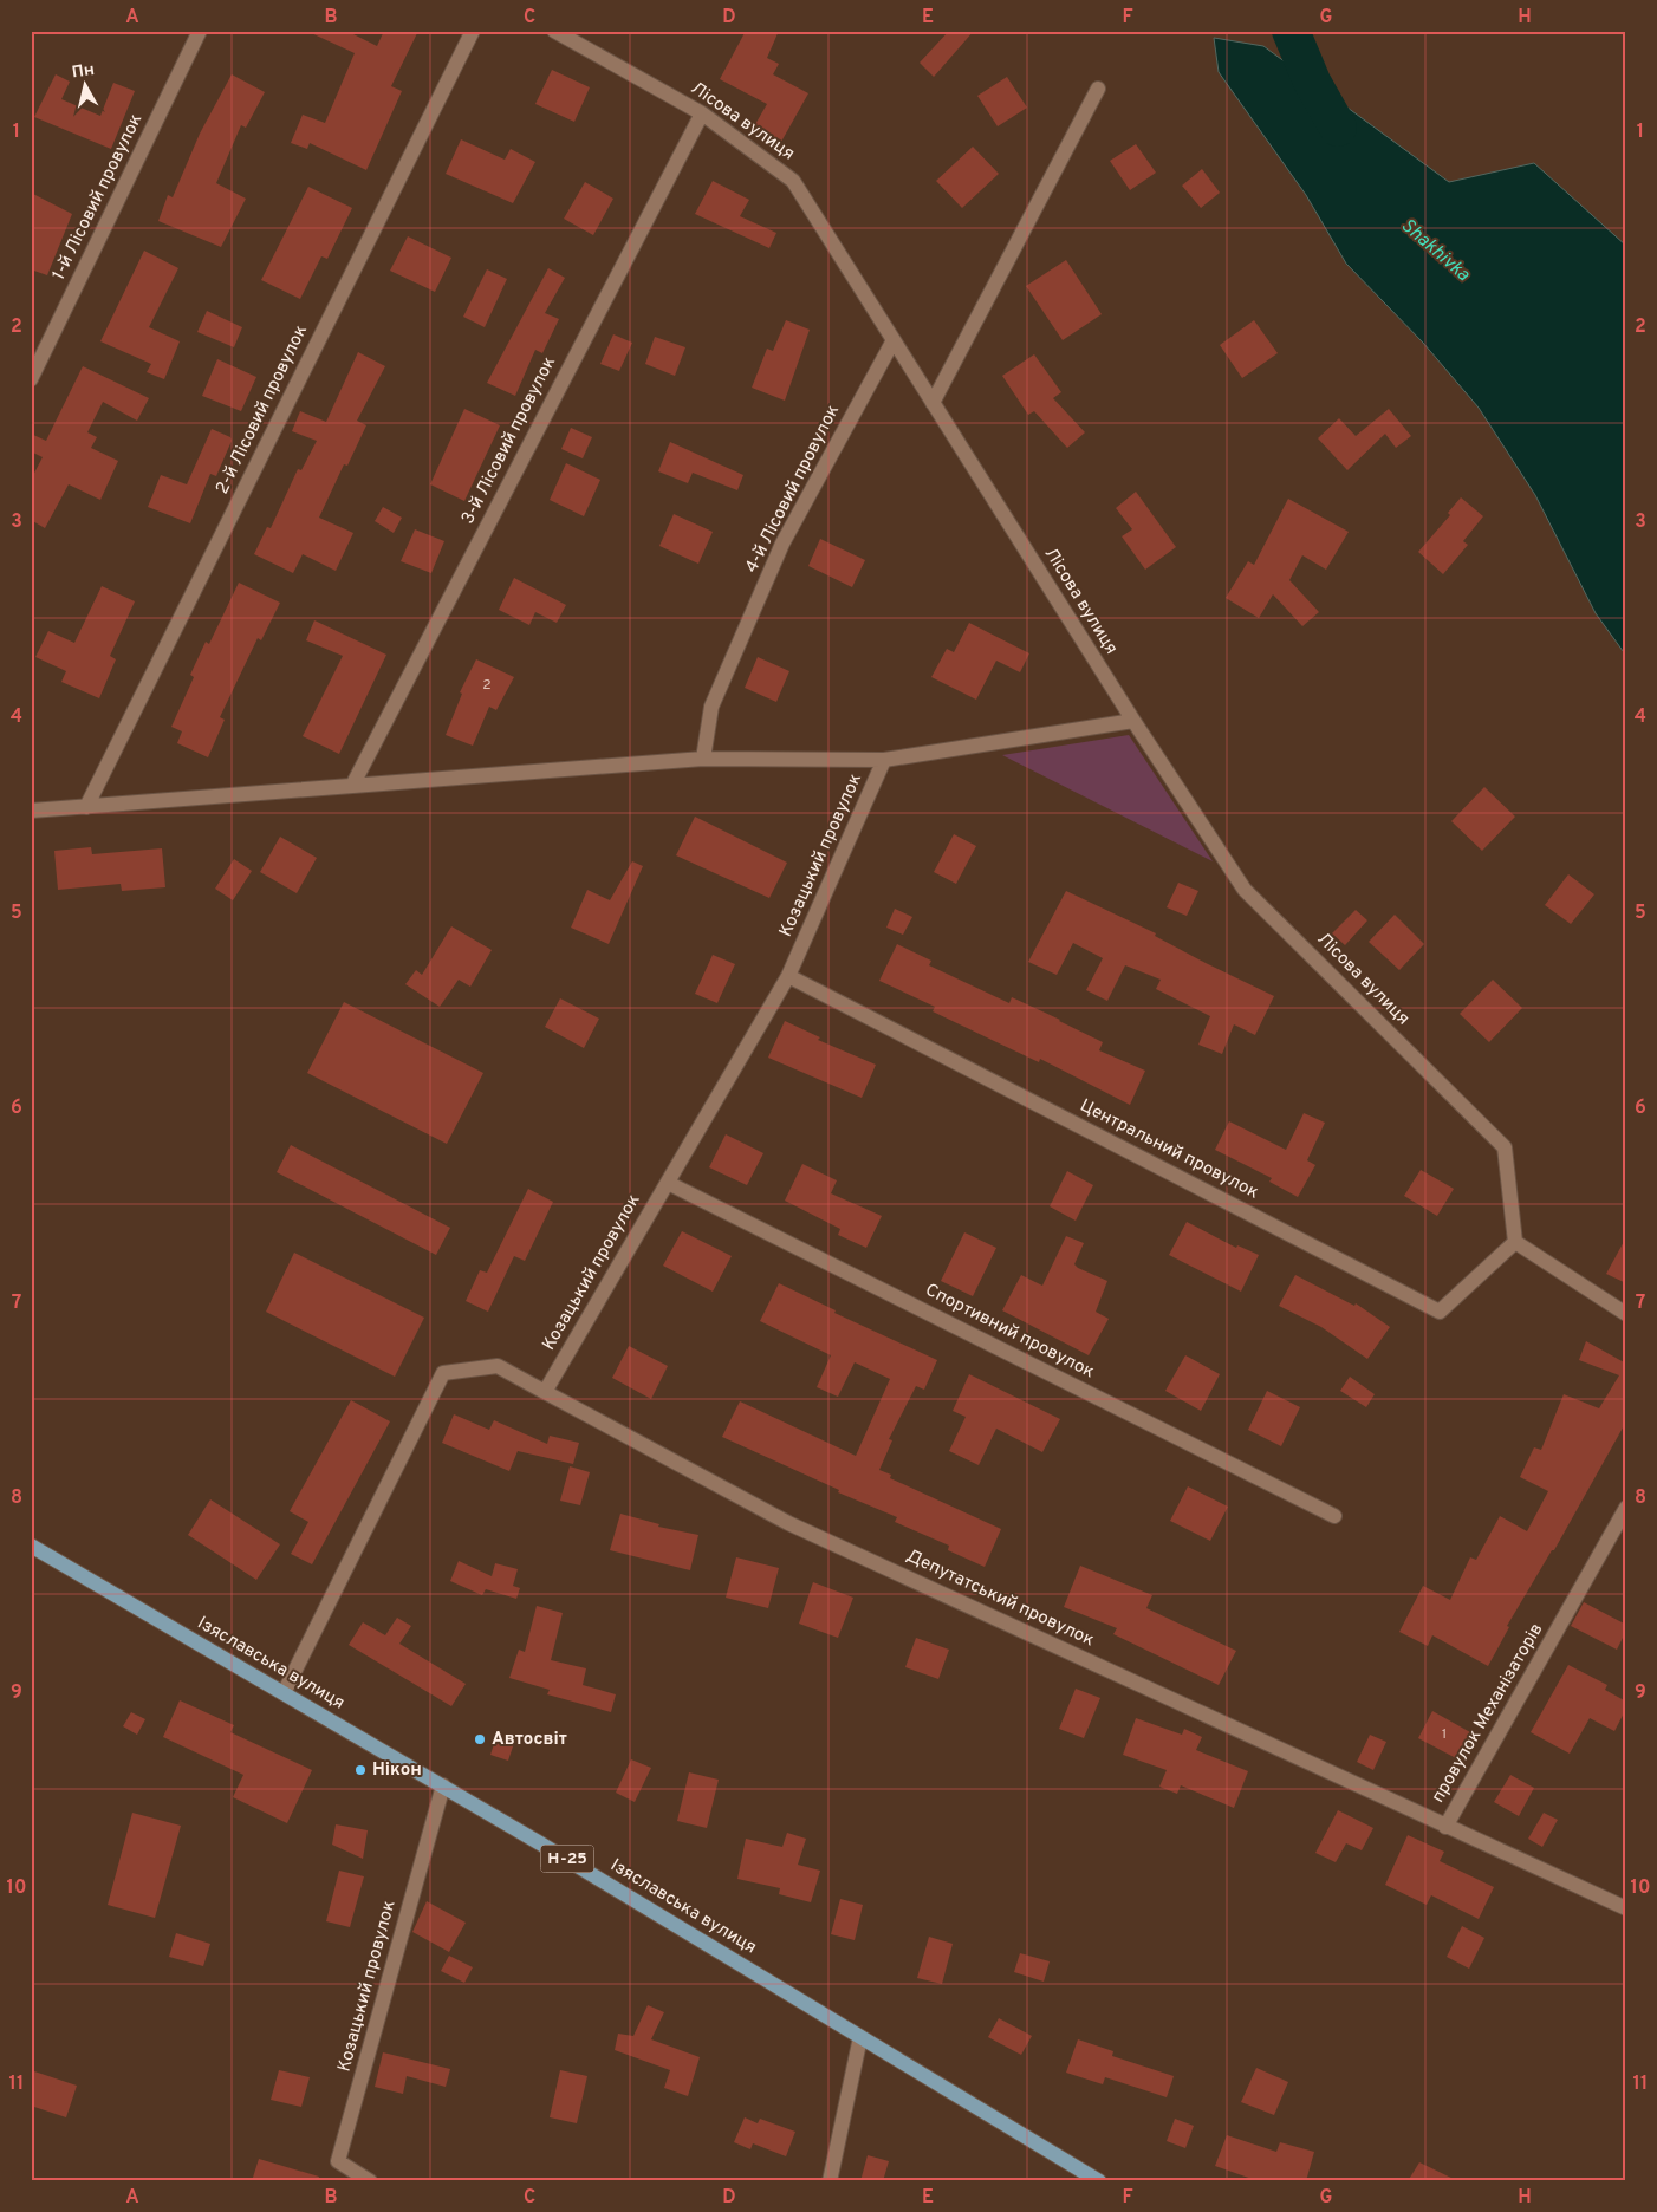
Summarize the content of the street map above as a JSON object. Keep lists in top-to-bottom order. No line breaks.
{"streets":{"main road":["Ізяславська вулиця","Н-25"],"street":["Лісова вулиця","1-й Лісовий провулок","2-й Лісовий провулок","3-й Лісовий провулок","4-й Лісовий провулок","Козацький провулок","Центральний провулок","Спортивний провулок","Депутатський провулок","провулок Механізаторів"]},"crossings":[["Лісова вулиця","3-й Лісовий провулок"],["Лісова вулиця","4-й Лісовий провулок"],["Лісова вулиця","Центральний провулок"],["Козацький провулок","Центральний провулок"],["Козацький провулок","Спортивний провулок"],["Козацький провулок","Депутатський провулок"],["Козацький провулок","Ізяславська вулиця"],["Депутатський провулок","провулок Механізаторів"]],"water":["Shakhivka"],"places":["Автосвіт","Нікон"],"house_numbers":["2","1"],"north":"top","grid":{"columns":["A","B","C","D","E","F","G","H"],"rows":["1","2","3","4","5","6","7","8","9","10","11"]}}
